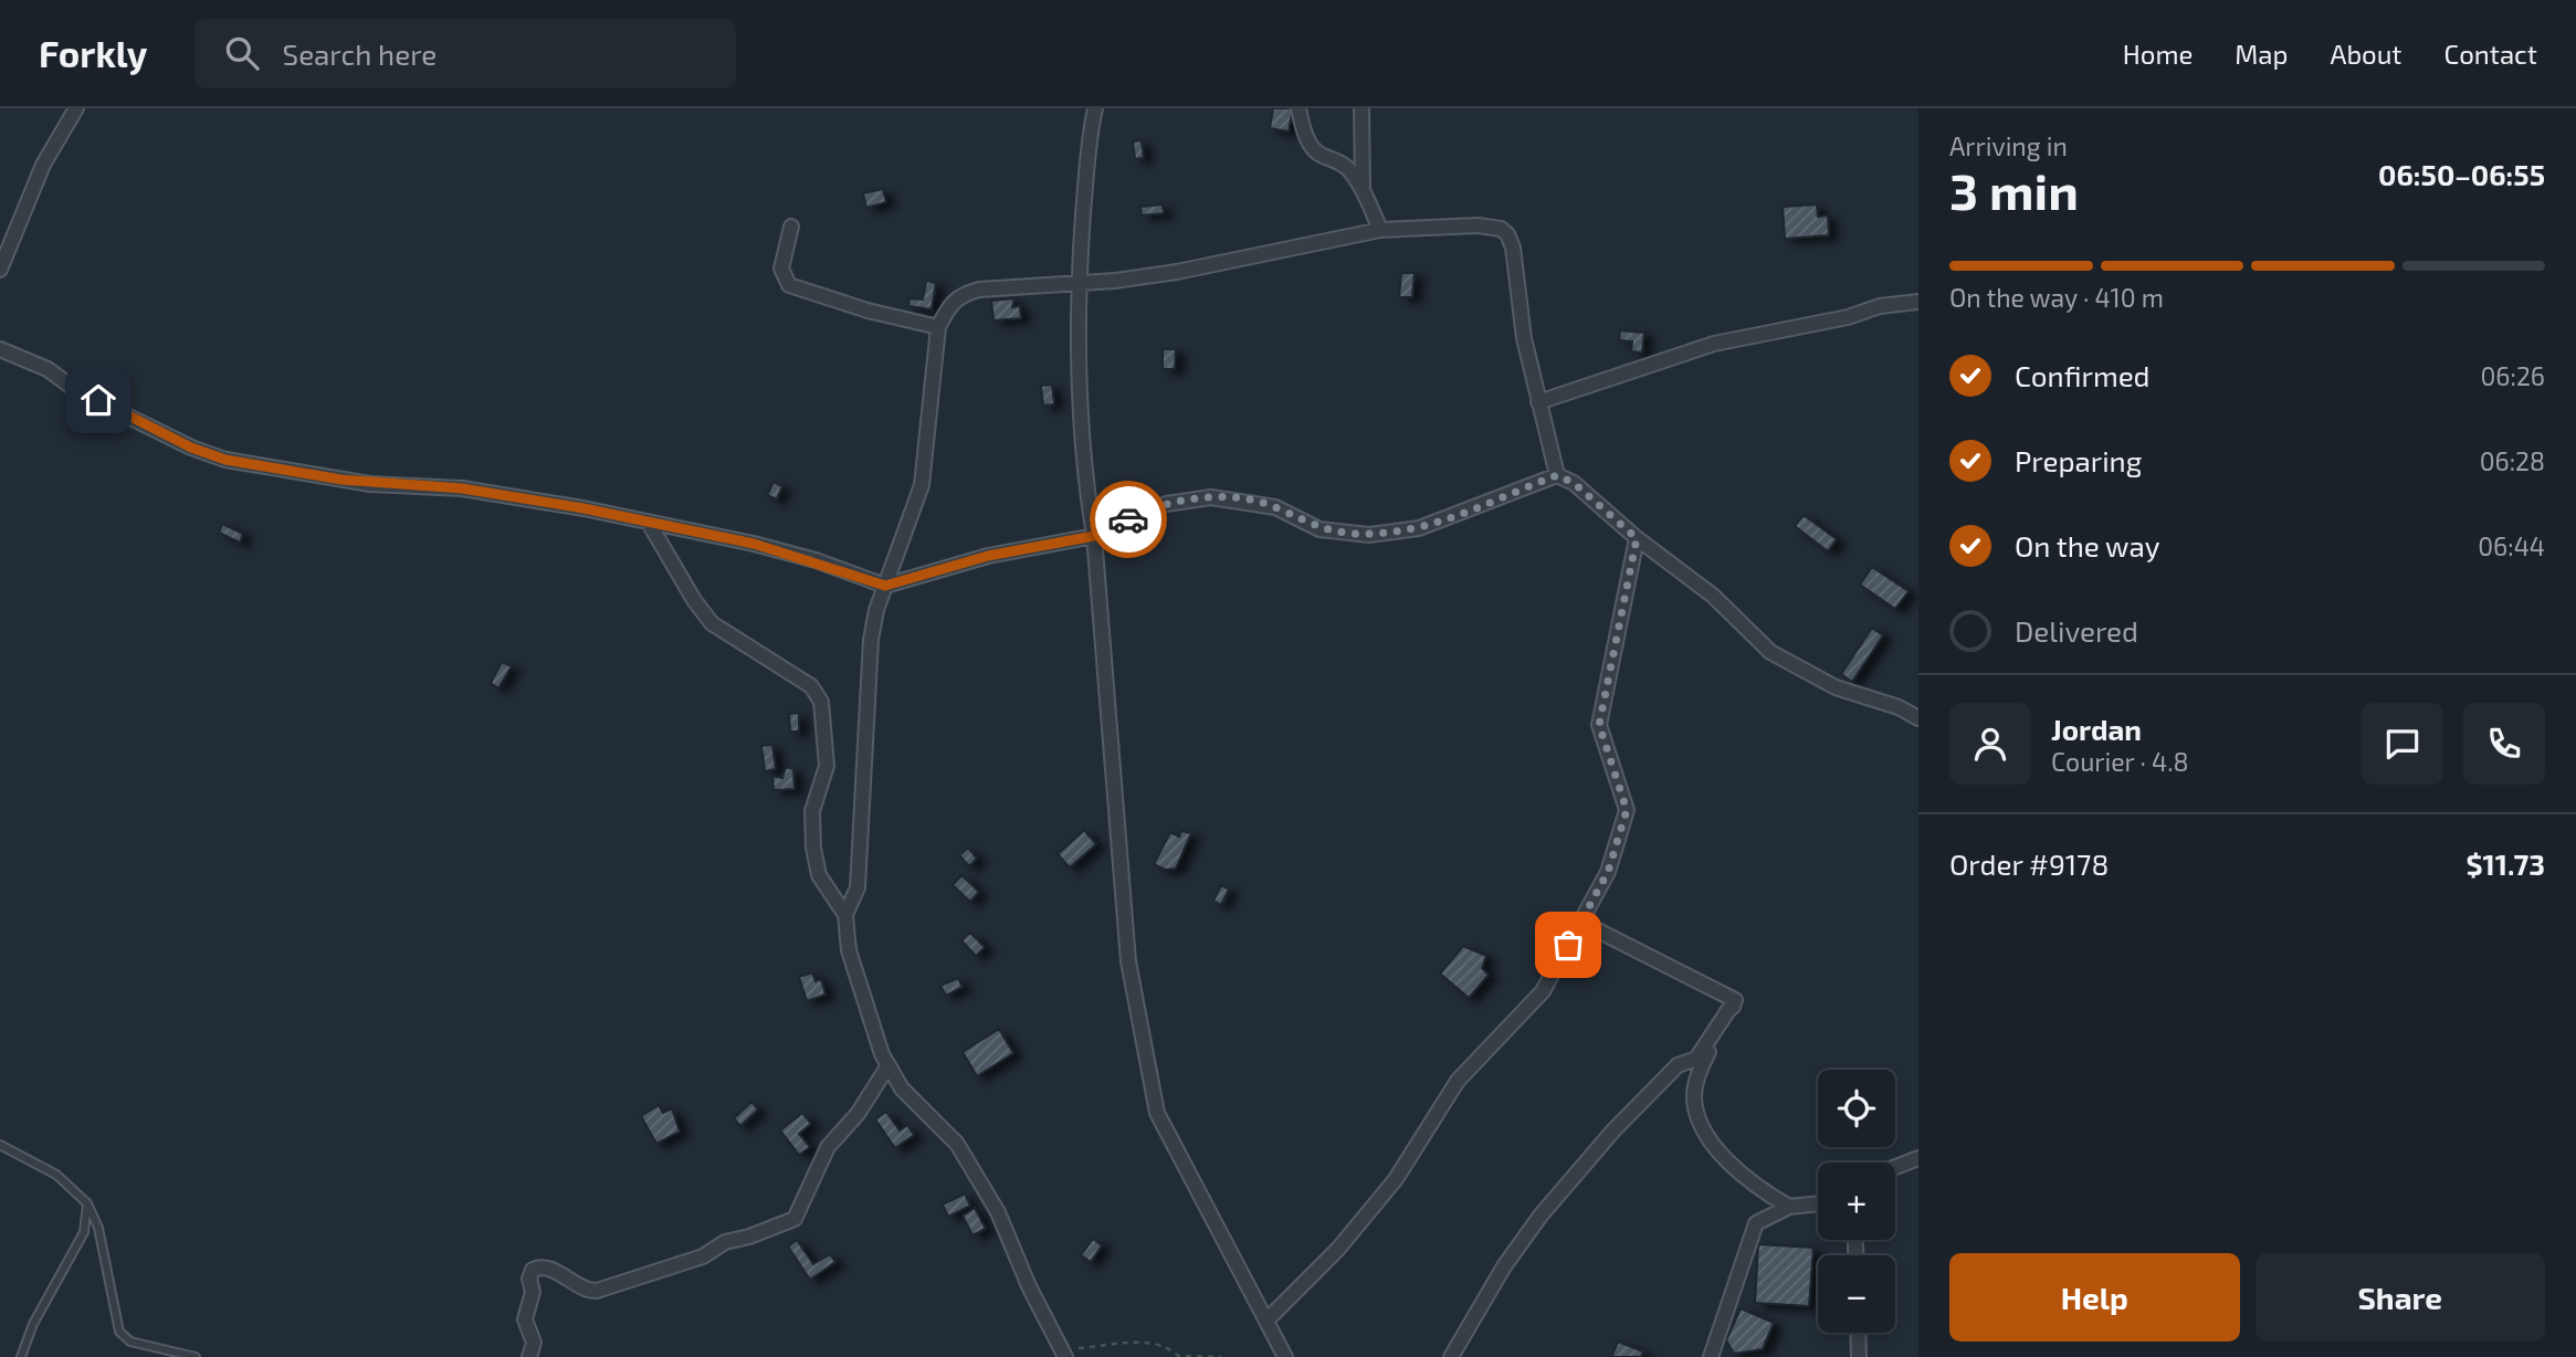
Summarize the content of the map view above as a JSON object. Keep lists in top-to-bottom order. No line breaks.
{"page":{"header":"Forkly","search":"Search here","nav":["Home","Map","About","Contact"],"heading":["3 min","Arriving in","06:50–06:55"],"panel":["Jordan","Courier · 4.8","Order #9178","$11.73"],"bar":"On the way · 410 m","list":[["Confirmed","06:26"],["Preparing","06:28"],["On the way","06:44"],"Delivered"],"map_buttons":["+","−"],"buttons":["Help","Share"]}}
